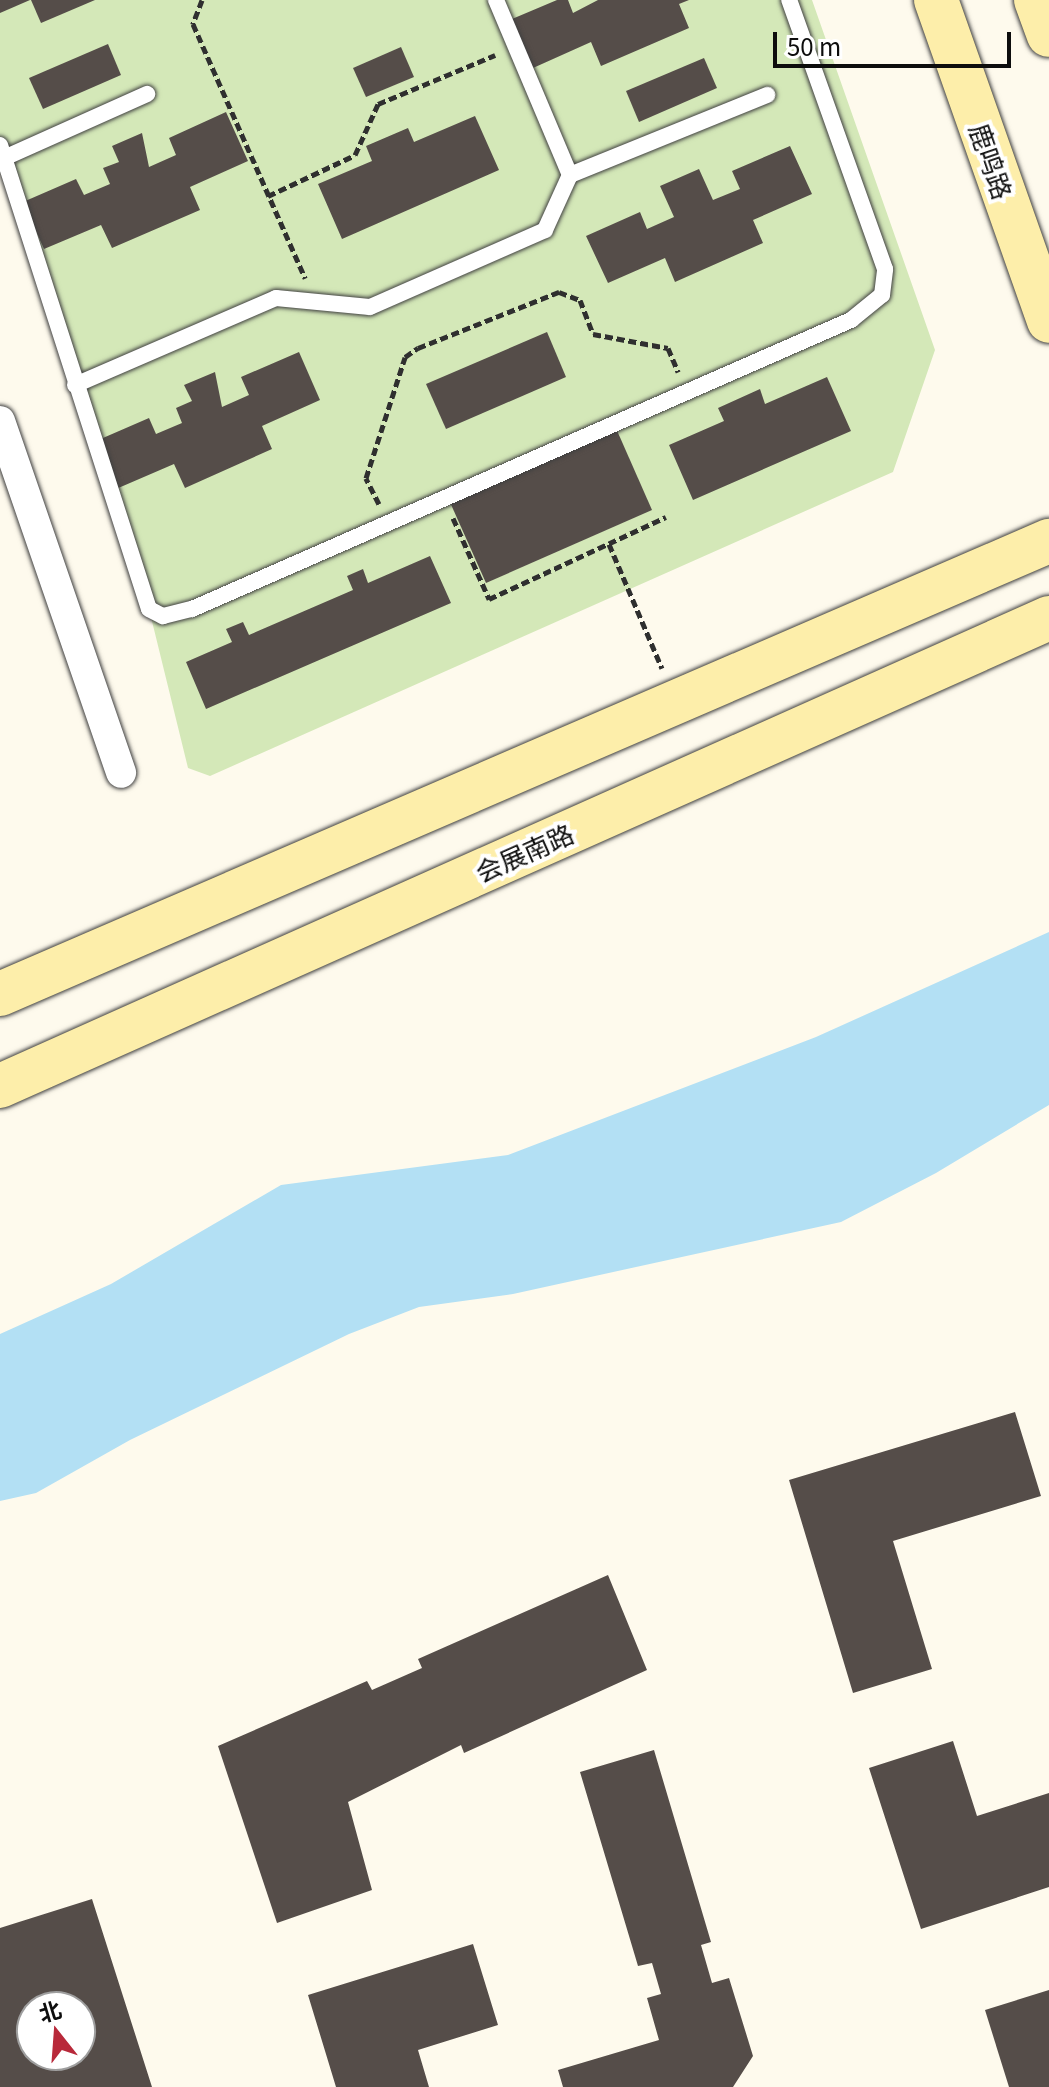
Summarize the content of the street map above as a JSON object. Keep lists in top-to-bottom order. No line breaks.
{"streets":{"main road":["鹿鸣路","会展南路"]},"scale_bar":"50 m","north":"top"}
